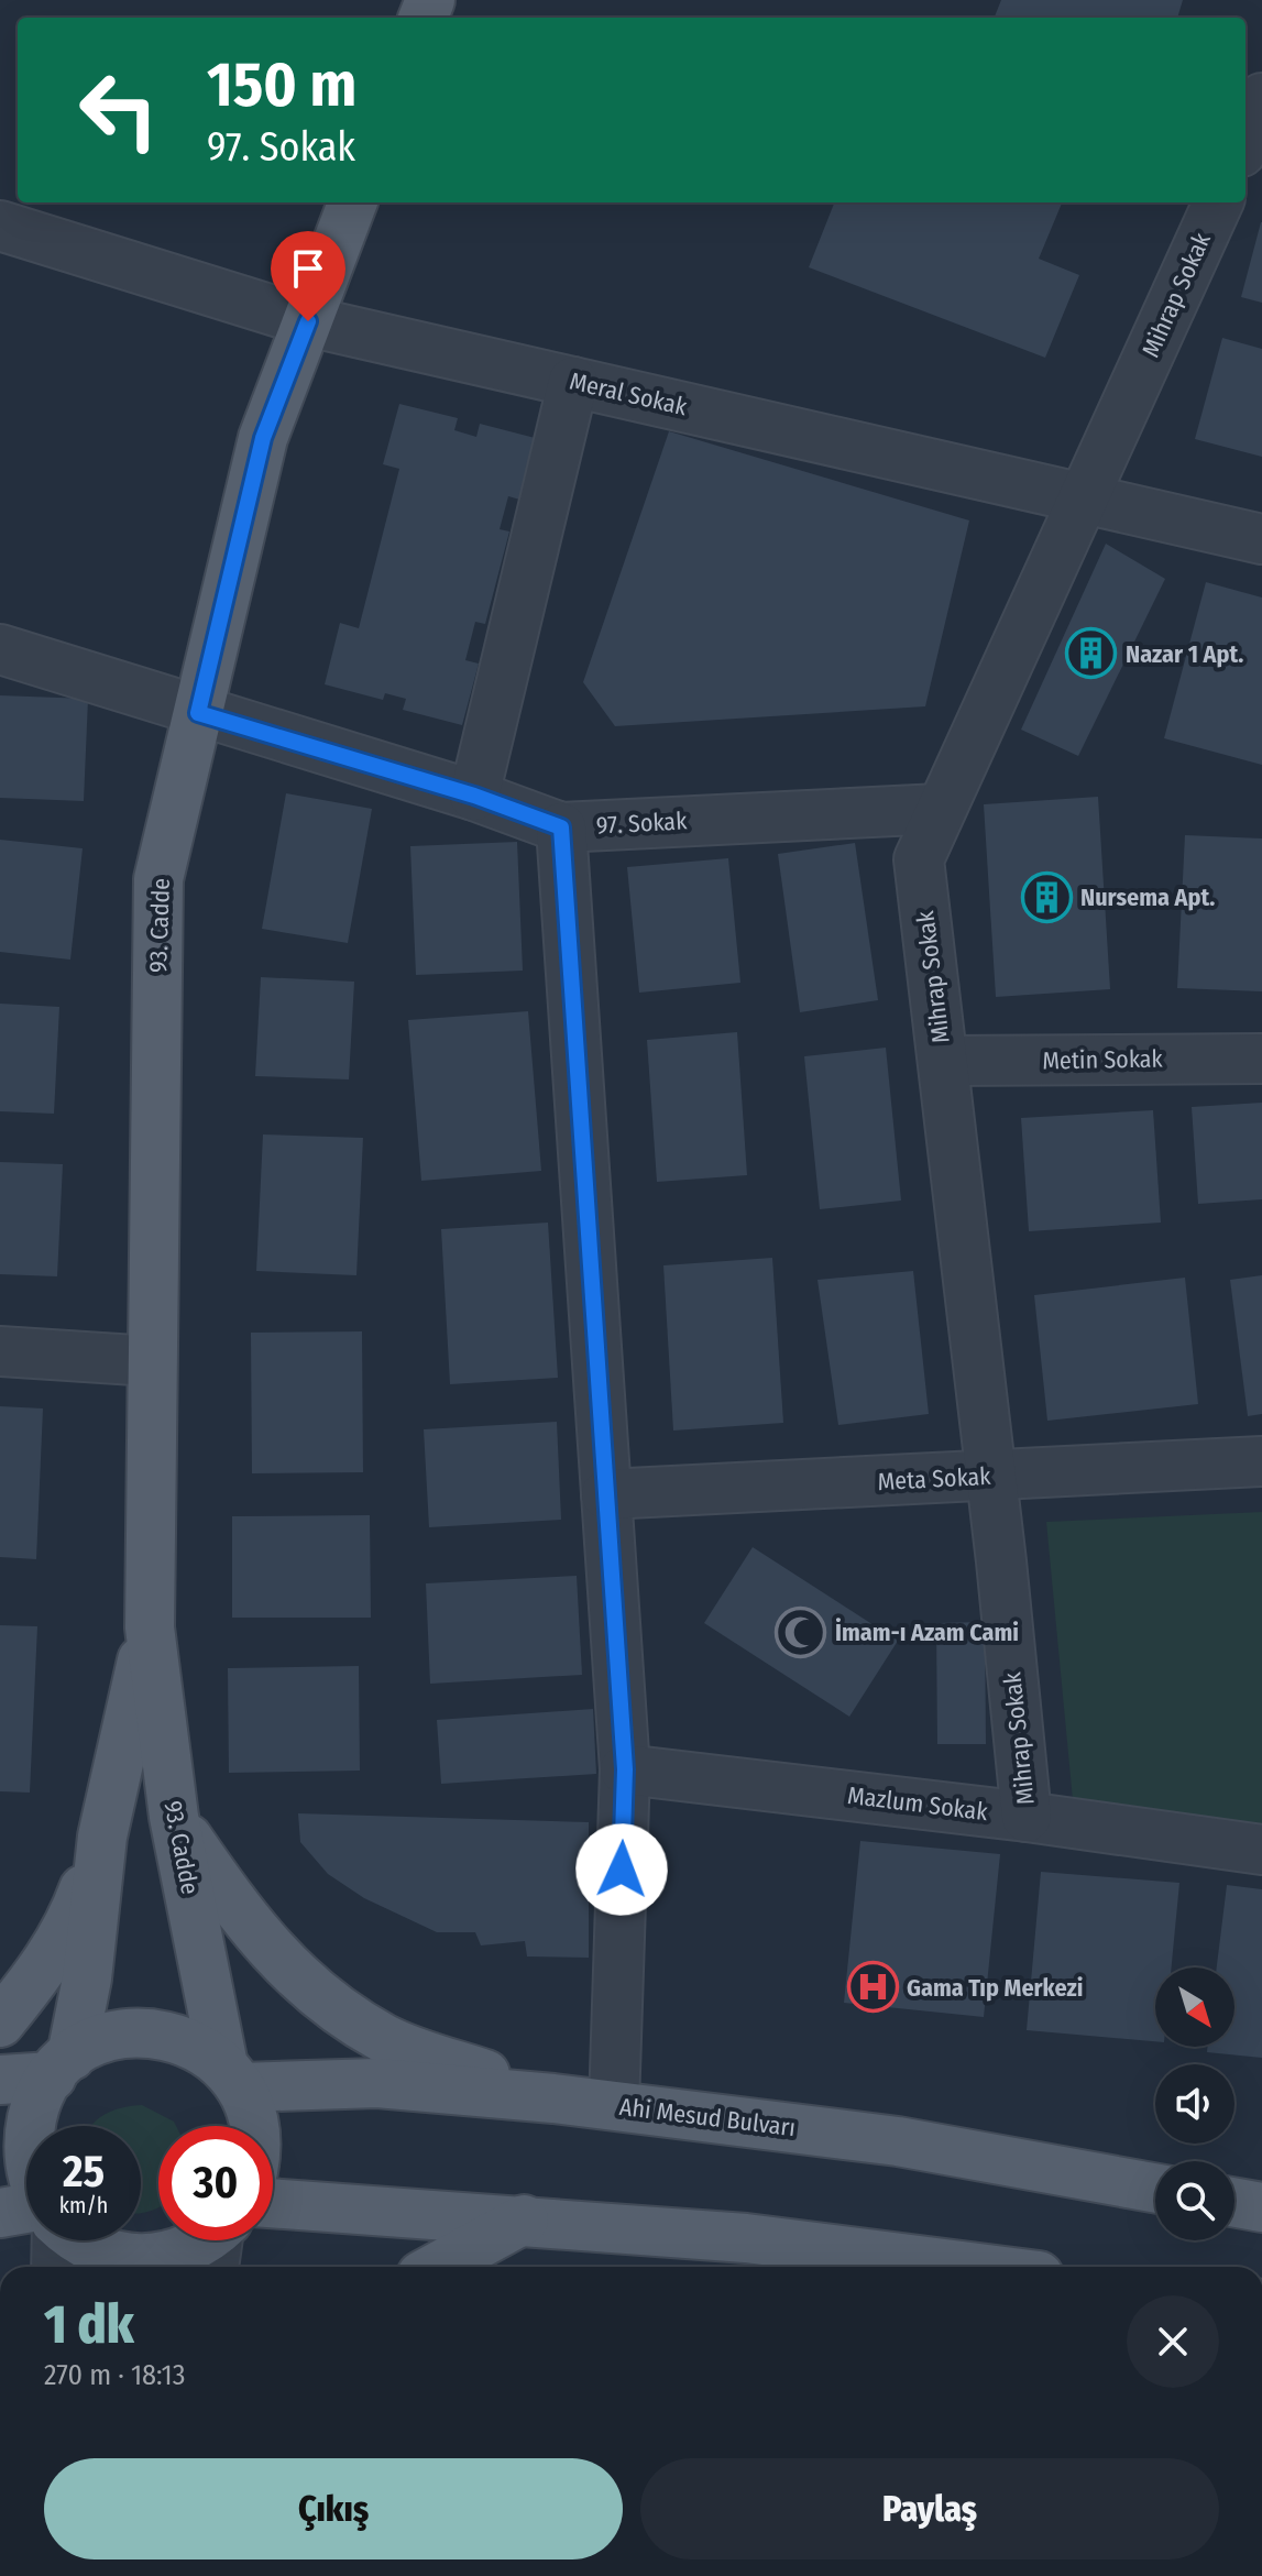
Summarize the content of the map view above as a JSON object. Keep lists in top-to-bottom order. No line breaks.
{"streets":{"main road":["93. Cadde","Ahi Mesud Bulvarı"],"street":["Mihrap Sokak","Meral Sokak","97. Sokak","Metin Sokak","Meta Sokak","Mazlum Sokak"]},"crossings":[["Mihrap Sokak","Meral Sokak"],["Mihrap Sokak","97. Sokak"],["Mihrap Sokak","Metin Sokak"],["Mihrap Sokak","Meta Sokak"],["Mihrap Sokak","Mazlum Sokak"],["Meral Sokak","93. Cadde"],["97. Sokak","93. Cadde"],["93. Cadde","Ahi Mesud Bulvarı"]],"places":{"building":["Nazar 1 Apt.","Nursema Apt."],"mosque":["İmam-ı Azam Cami"],"hospital":["Gama Tıp Merkezi"]},"north":"bottom right","page":{"turn":["150 m","97. Sokak"],"speed":"25 km/h","limit":"30","heading":["1 dk","270 m · 18:13"],"buttons":["Çıkış","Paylaş"]}}
